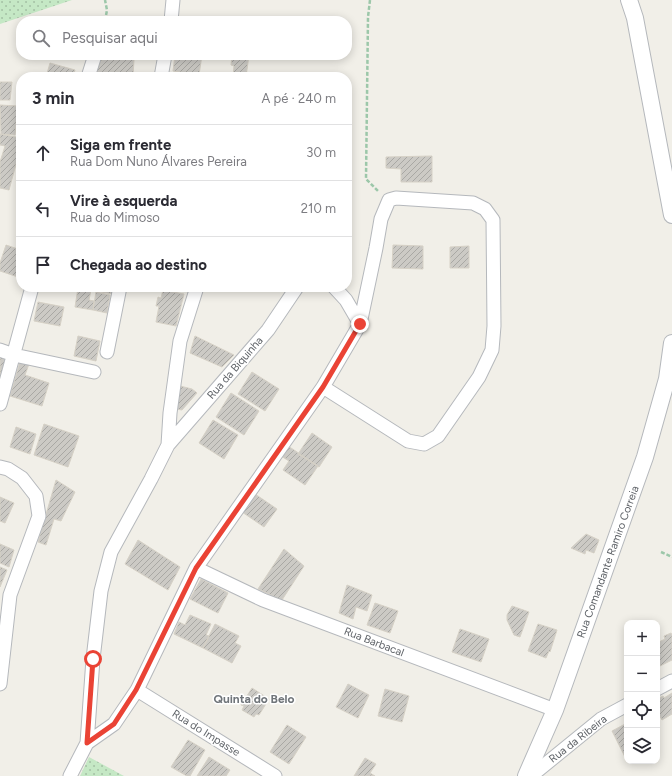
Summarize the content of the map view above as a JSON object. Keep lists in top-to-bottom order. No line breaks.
{"streets":{"street":["Rua da Biquinha","Rua Comandante Ramiro Correia","Rua Barbacal","Rua do Impasse","Rua da Ribeira"]},"crossings":[["Rua Comandante Ramiro Correia","Rua Barbacal"]],"districts":["Quinta do Belo"],"page":{"search":"Pesquisar aqui","heading":["3 min","A pé · 240 m"],"list":[["Siga em frente","Rua Dom Nuno Álvares Pereira","30 m"],["Vire à esquerda","Rua do Mimoso","210 m"],"Chegada ao destino"],"map_buttons":["+","−"]}}
